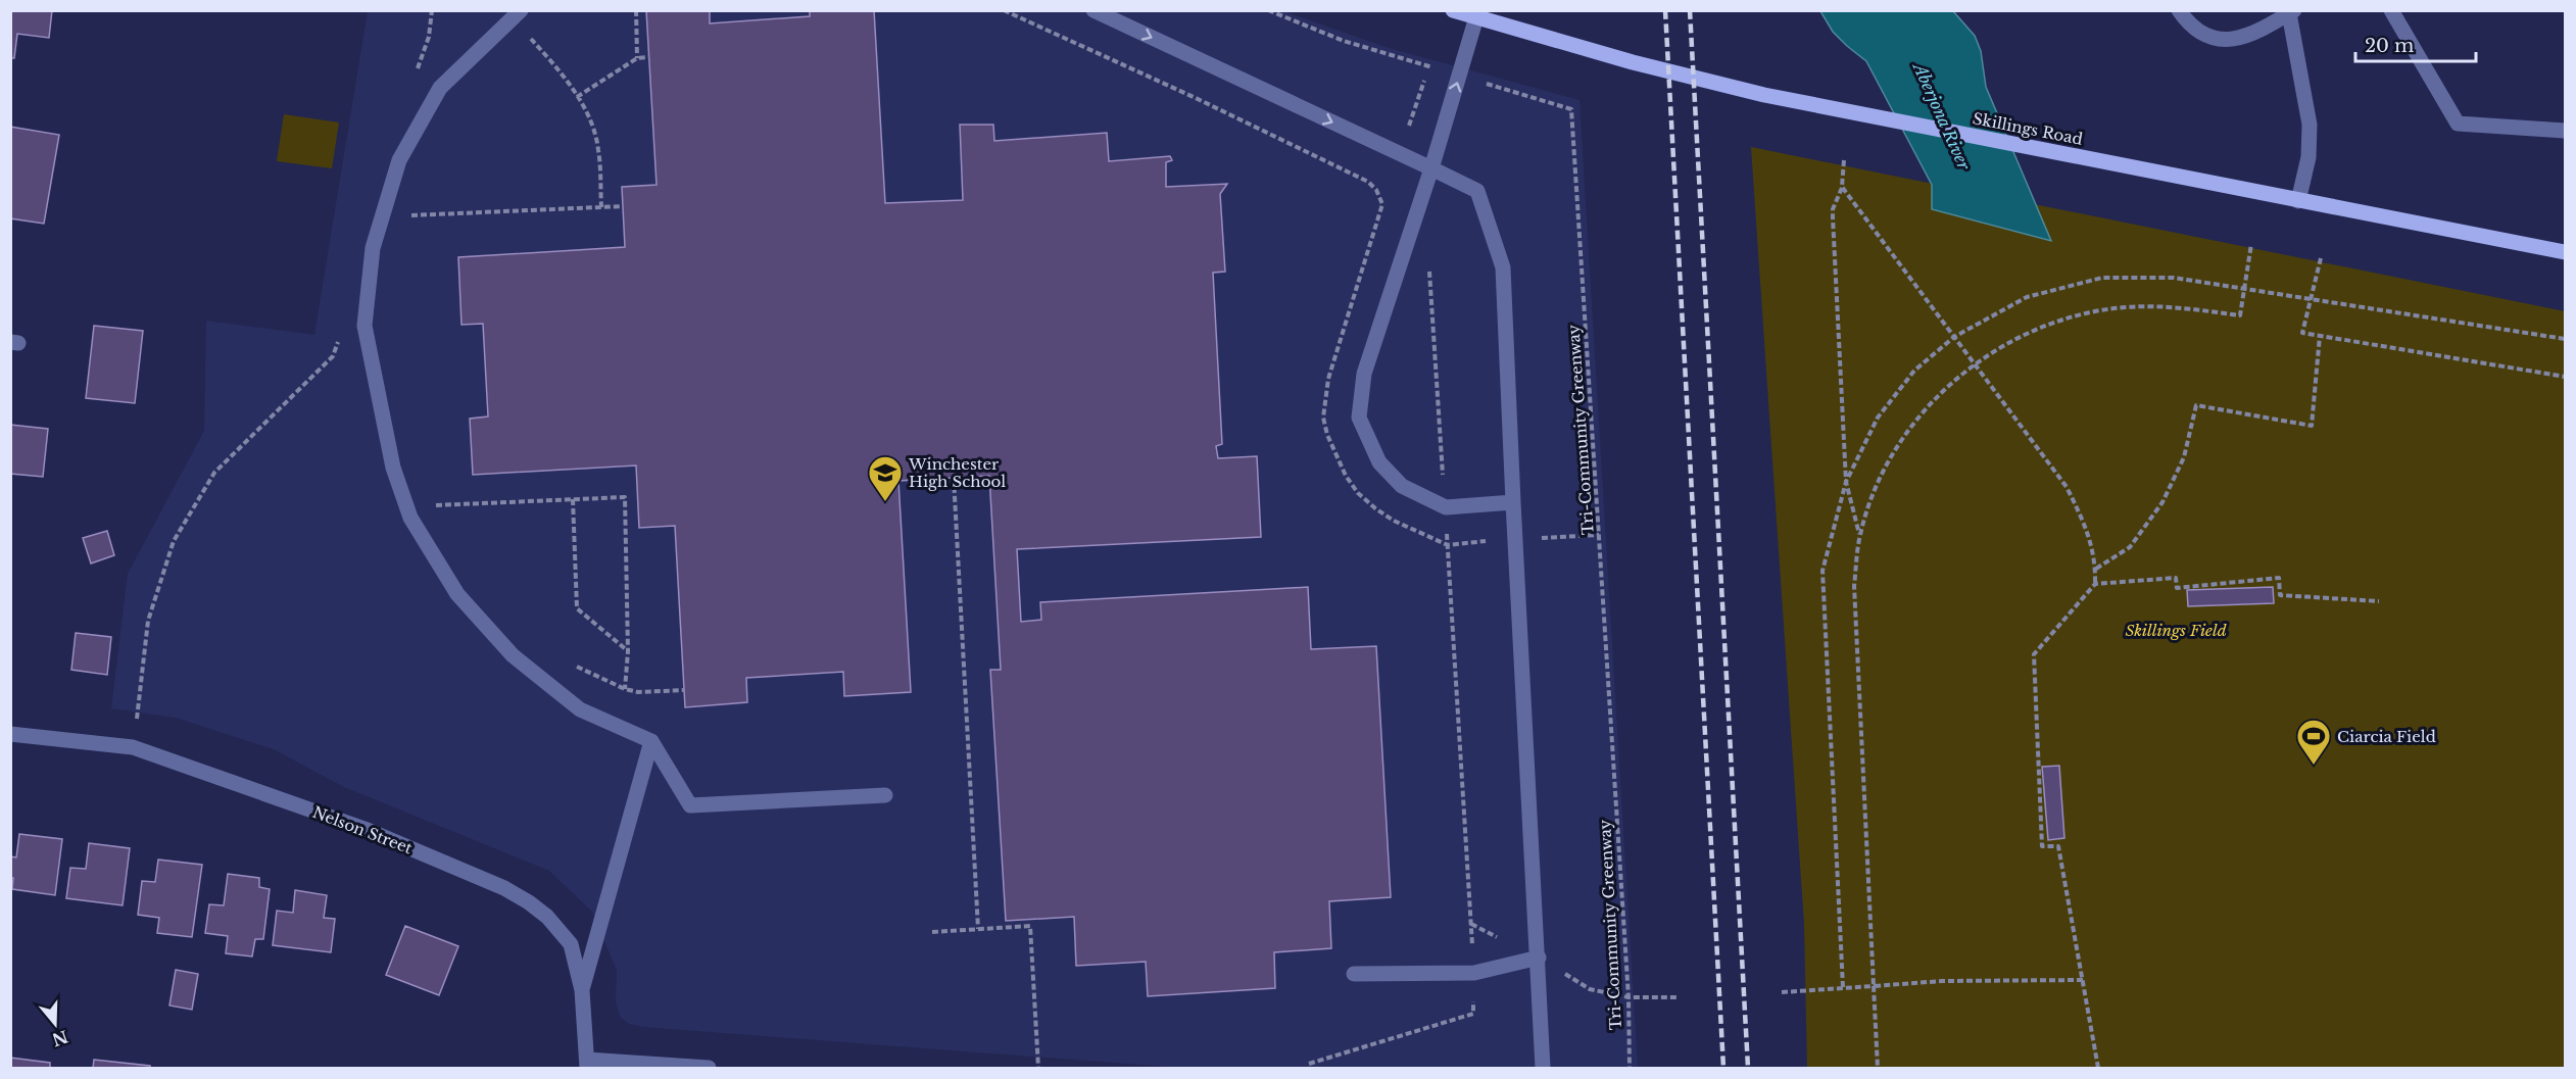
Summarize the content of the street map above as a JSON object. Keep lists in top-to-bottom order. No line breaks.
{"streets":{"main road":["Skillings Road"],"street":["Nelson Street"],"path":["Tri-Community Greenway"]},"water":["Aberjona River"],"parks":["Skillings Field"],"places":{"school or university":["Winchester High School"],"sports":["Ciarcia Field"]},"scale_bar":"20 m","north":"bottom"}
